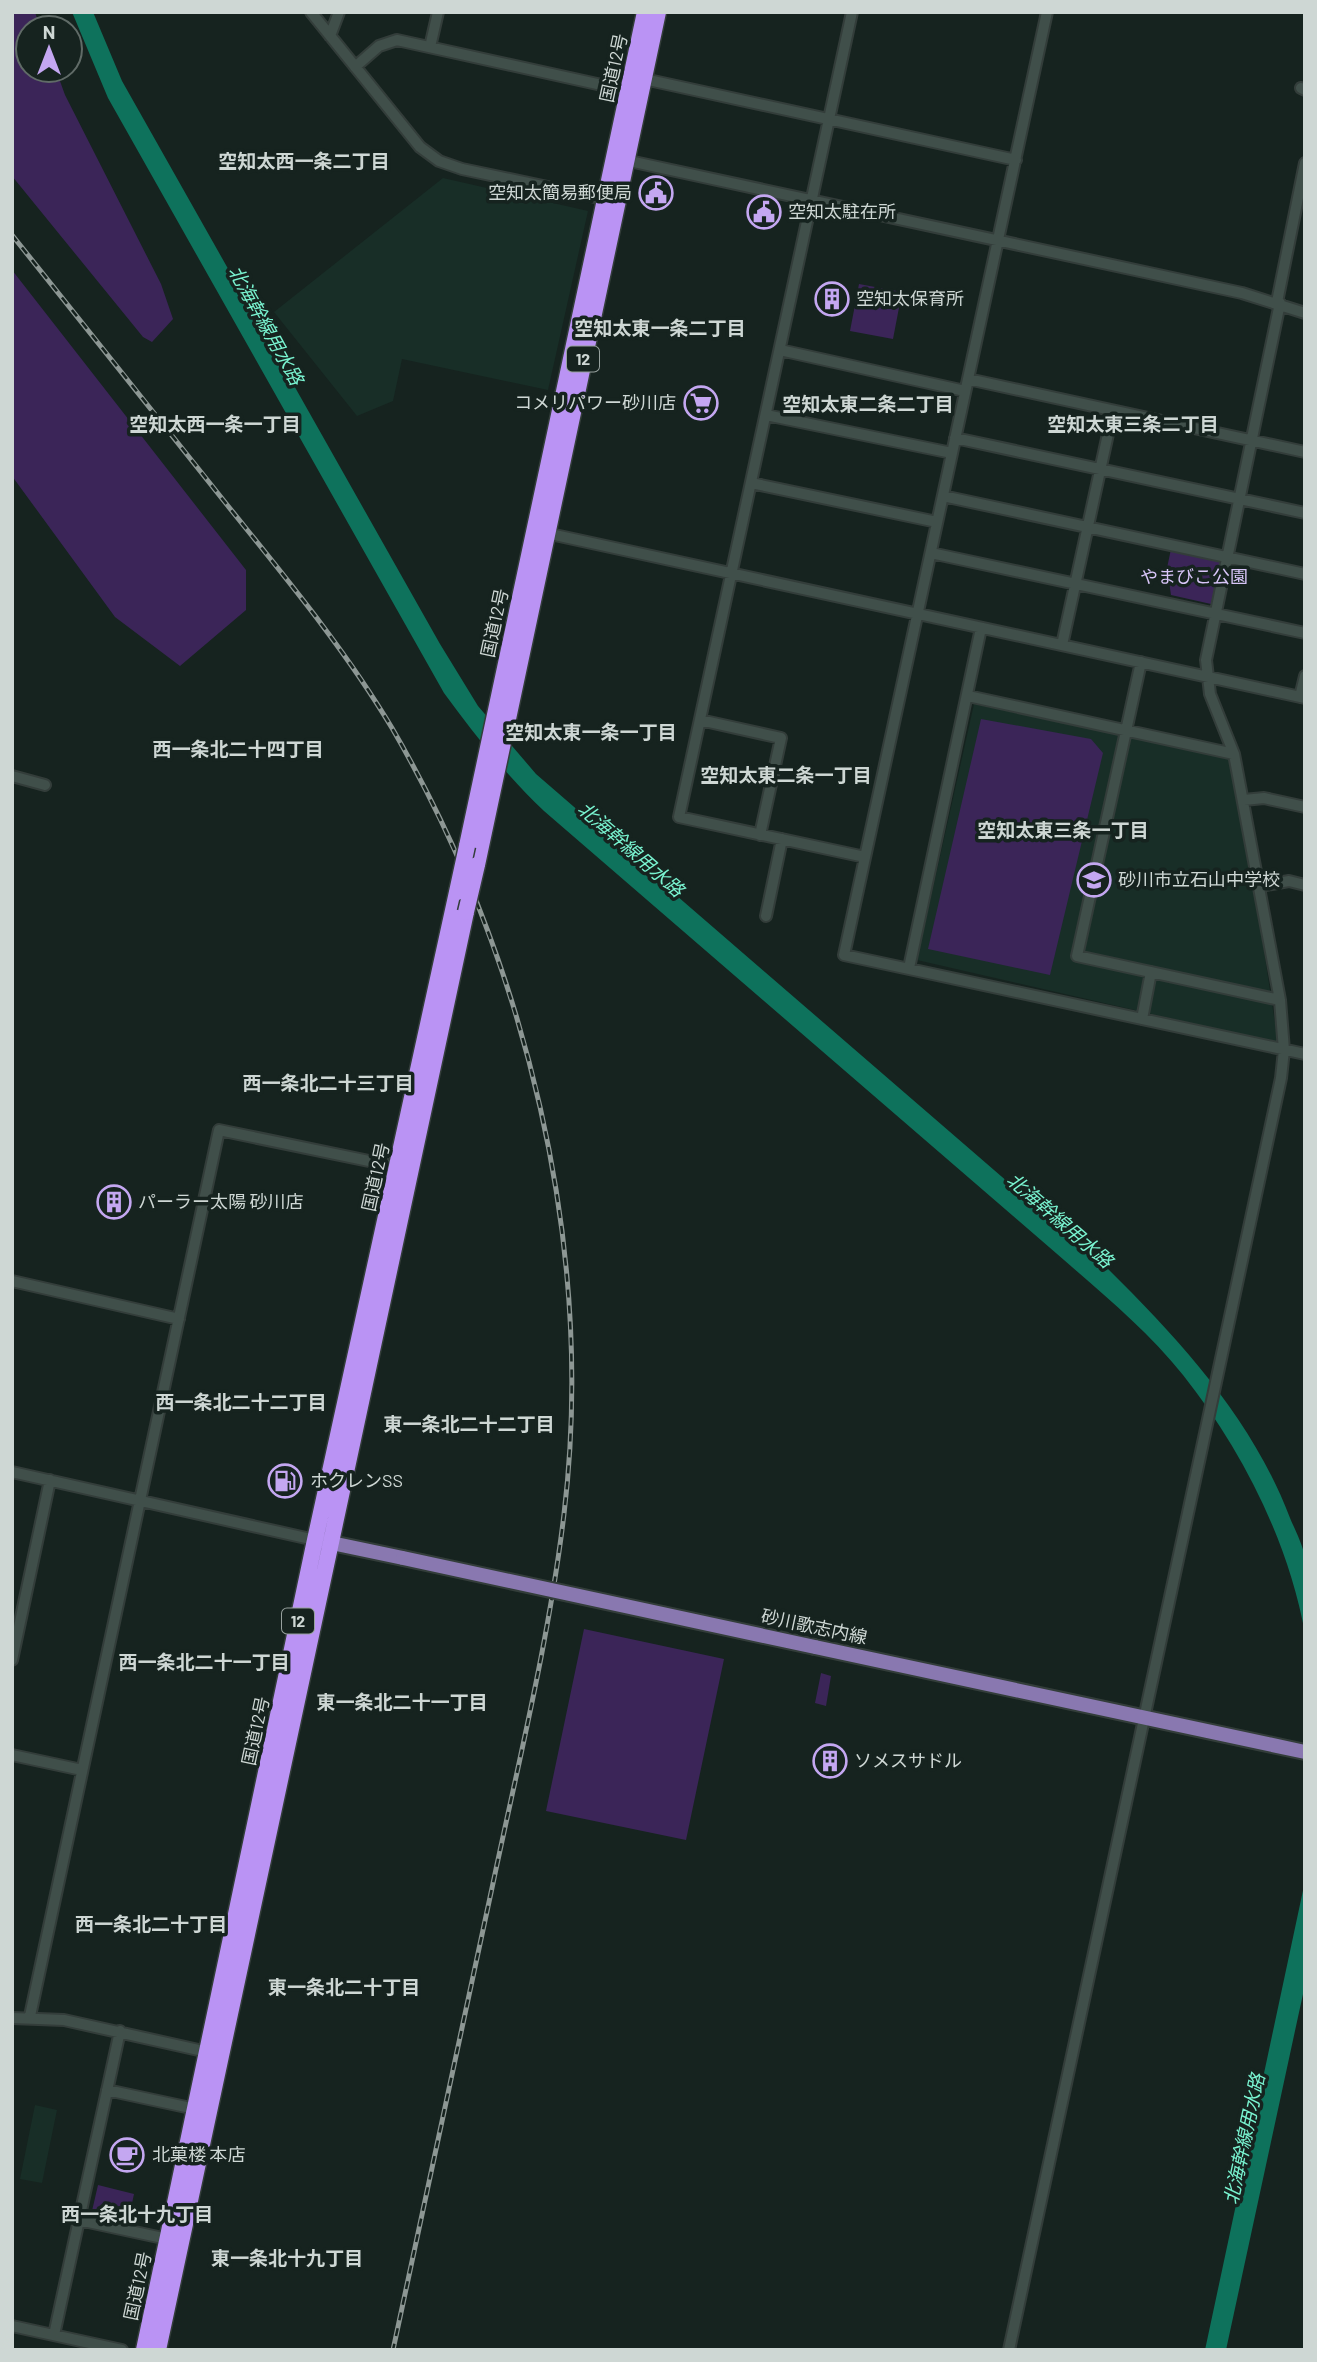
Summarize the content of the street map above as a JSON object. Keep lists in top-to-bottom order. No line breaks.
{"streets":{"highway":["国道12号","12"],"main road":["砂川歌志内線"]},"crossings":[["国道12号","砂川歌志内線"]],"districts":["空知太西一条二丁目","空知太東一条二丁目","空知太東二条二丁目","空知太西一条一丁目","空知太東三条二丁目","空知太東一条一丁目","西一条北二十四丁目","空知太東二条一丁目","空知太東三条一丁目","西一条北二十三丁目","西一条北二十二丁目","東一条北二十二丁目","西一条北二十一丁目","東一条北二十一丁目","西一条北二十丁目","東一条北二十丁目","西一条北十九丁目","東一条北十九丁目"],"water":["北海幹線用水路"],"parks":["やまびこ公園"],"places":{"public building":["空知太簡易郵便局","空知太駐在所"],"building":["空知太保育所","パーラー太陽 砂川店","ソメスサドル"],"supermarket":["コメリパワー砂川店"],"school or university":["砂川市立石山中学校"],"fuel station":["ホクレンSS"],"cafe":["北菓楼 本店"]},"north":"top"}
